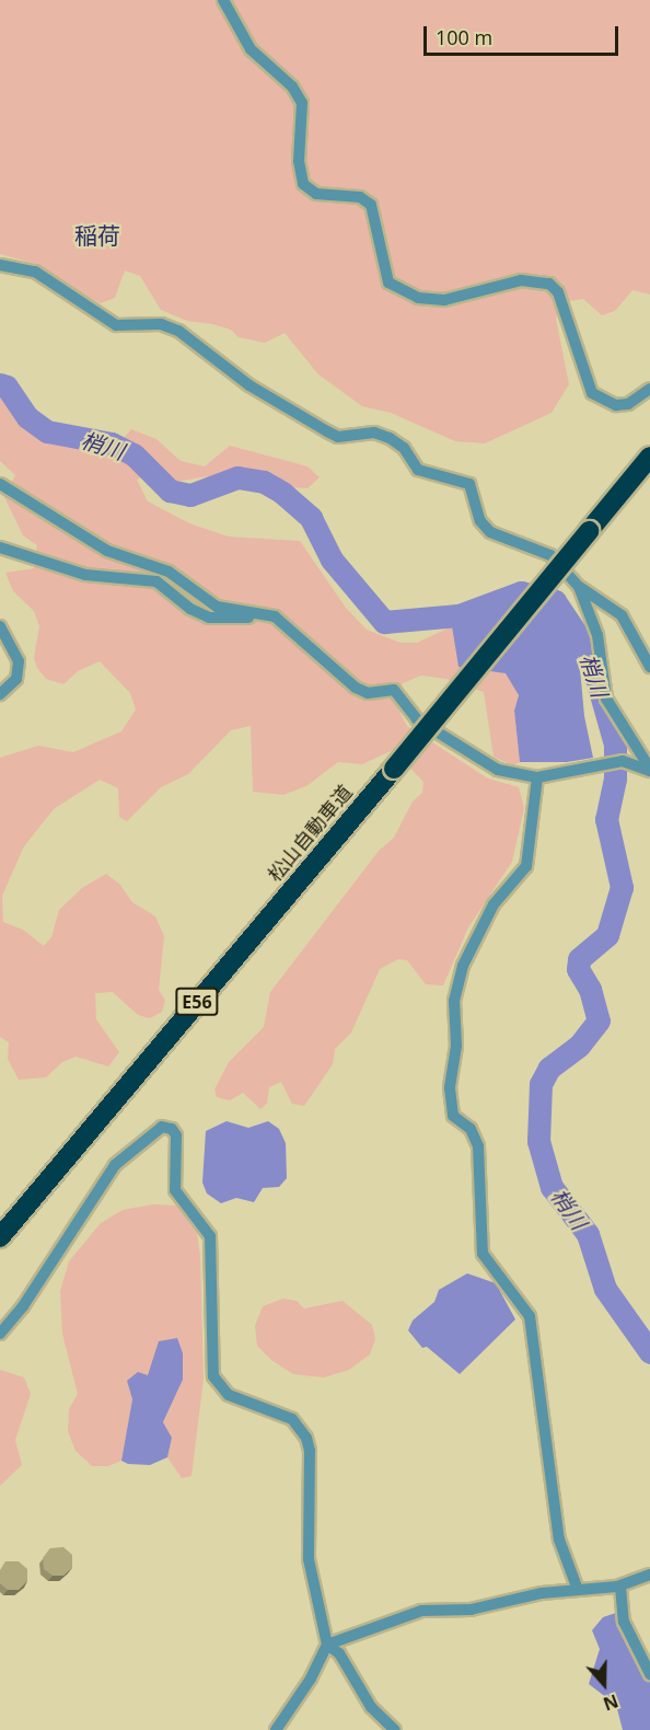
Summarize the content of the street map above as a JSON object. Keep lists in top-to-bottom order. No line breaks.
{"streets":{"highway":["松山自動車道","E56"]},"districts":["稲荷"],"water":["梢川"],"scale_bar":"100 m","north":"bottom"}
